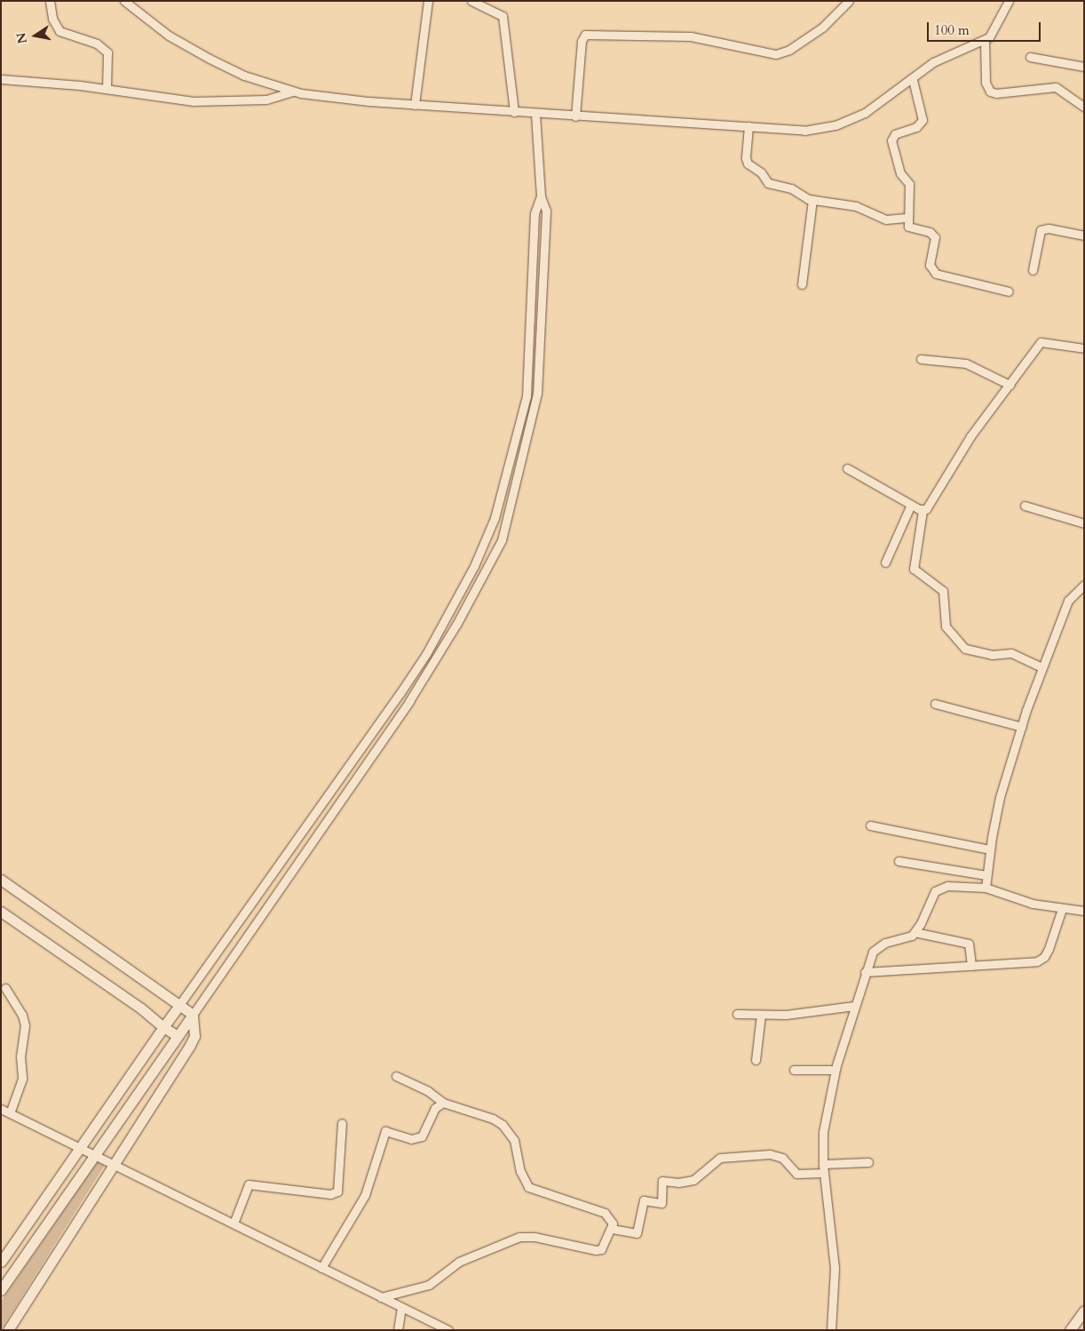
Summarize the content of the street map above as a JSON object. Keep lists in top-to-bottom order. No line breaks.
{"scale_bar":"100 m","north":"left"}
